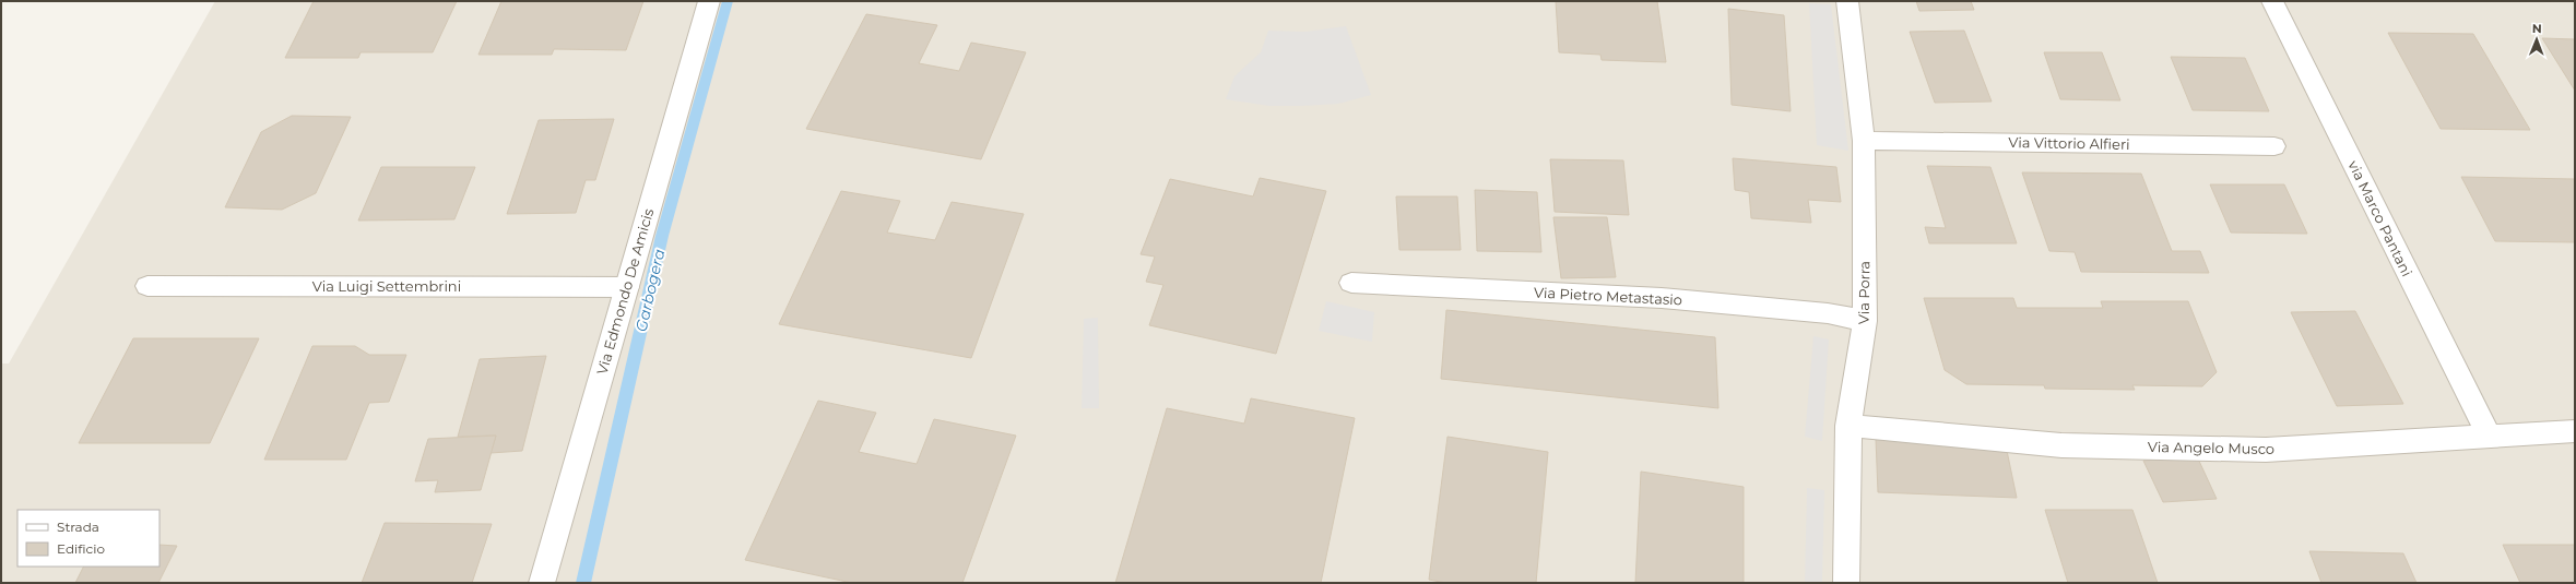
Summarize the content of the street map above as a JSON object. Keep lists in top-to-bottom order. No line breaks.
{"streets":{"street":["Via Vittorio Alfieri","via Marco Pantani","Via Luigi Settembrini","Via Edmondo De Amicis","Via Porra","Via Pietro Metastasio","Via Angelo Musco"]},"crossings":[["Via Vittorio Alfieri","Via Porra"],["via Marco Pantani","Via Angelo Musco"],["Via Luigi Settembrini","Via Edmondo De Amicis"],["Via Porra","Via Pietro Metastasio"],["Via Porra","Via Angelo Musco"]],"water":["Garbogera"],"legend":["Strada","Edificio"],"north":"top"}
